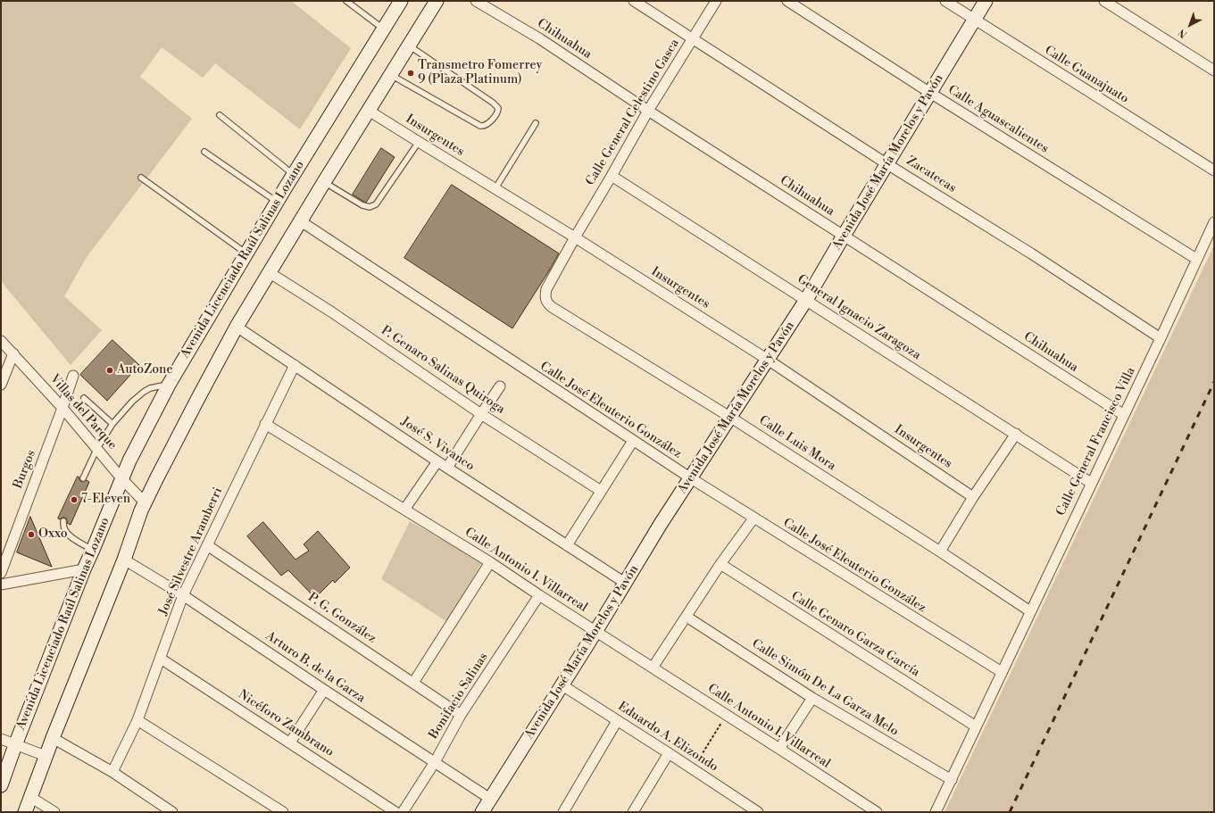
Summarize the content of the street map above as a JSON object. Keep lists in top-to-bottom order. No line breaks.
{"streets":{"main road":["Avenida José María Morelos y Pavón","Avenida Licenciado Raúl Salinas Lozano"],"street":["Chihuahua","Calle Guanajuato","Calle General Celestino Gasca","Calle Aguascalientes","Insurgentes","Zacatecas","General Ignacio Zaragoza","P. Genaro Salinas Quiroga","Calle José Eleuterio González","Villas del Parque","Calle General Francisco Villa","Calle Luis Mora","José S. Vivanco","Burgos","José Silvestre Aramberri","Calle Antonio I. Villarreal","P. G. González","Calle Genaro Garza García","Arturo B. de la Garza","Calle Simón De La Garza Melo","Bonifacio Salinas","Nicéforo Zambrano","Eduardo A. Elizondo"]},"crossings":[["Chihuahua","Calle General Celestino Gasca"],["Chihuahua","Avenida José María Morelos y Pavón"],["Chihuahua","Calle General Francisco Villa"],["Calle Guanajuato","Avenida José María Morelos y Pavón"],["Calle General Celestino Gasca","Insurgentes"],["Calle General Celestino Gasca","Zacatecas"],["Calle General Celestino Gasca","General Ignacio Zaragoza"],["Calle General Celestino Gasca","Calle Luis Mora"],["Calle Aguascalientes","Avenida José María Morelos y Pavón"],["Calle Aguascalientes","Calle General Francisco Villa"],["Insurgentes","Avenida José María Morelos y Pavón"],["Avenida José María Morelos y Pavón","Zacatecas"],["Avenida José María Morelos y Pavón","General Ignacio Zaragoza"],["Avenida José María Morelos y Pavón","Calle José Eleuterio González"],["Avenida José María Morelos y Pavón","Calle Luis Mora"],["Avenida José María Morelos y Pavón","José S. Vivanco"],["Avenida José María Morelos y Pavón","Calle Antonio I. Villarreal"],["Avenida José María Morelos y Pavón","Arturo B. de la Garza"],["Avenida José María Morelos y Pavón","Eduardo A. Elizondo"],["Zacatecas","Calle General Francisco Villa"],["Avenida Licenciado Raúl Salinas Lozano","Villas del Parque"],["General Ignacio Zaragoza","Calle General Francisco Villa"],["Calle José Eleuterio González","Calle General Francisco Villa"],["Villas del Parque","Burgos"],["Calle General Francisco Villa","Calle Luis Mora"],["Calle General Francisco Villa","Calle Genaro Garza García"],["Calle General Francisco Villa","Calle Simón De La Garza Melo"],["José S. Vivanco","José Silvestre Aramberri"],["José Silvestre Aramberri","Calle Antonio I. Villarreal"],["José Silvestre Aramberri","P. G. González"],["José Silvestre Aramberri","Arturo B. de la Garza"],["José Silvestre Aramberri","Nicéforo Zambrano"],["Calle Antonio I. Villarreal","Bonifacio Salinas"],["P. G. González","Bonifacio Salinas"],["Arturo B. de la Garza","Bonifacio Salinas"]],"places":["Transmetro Fomerrey 9 (Plaza Platinum)","AutoZone","7-Eleven","Oxxo"],"north":"bottom left"}
